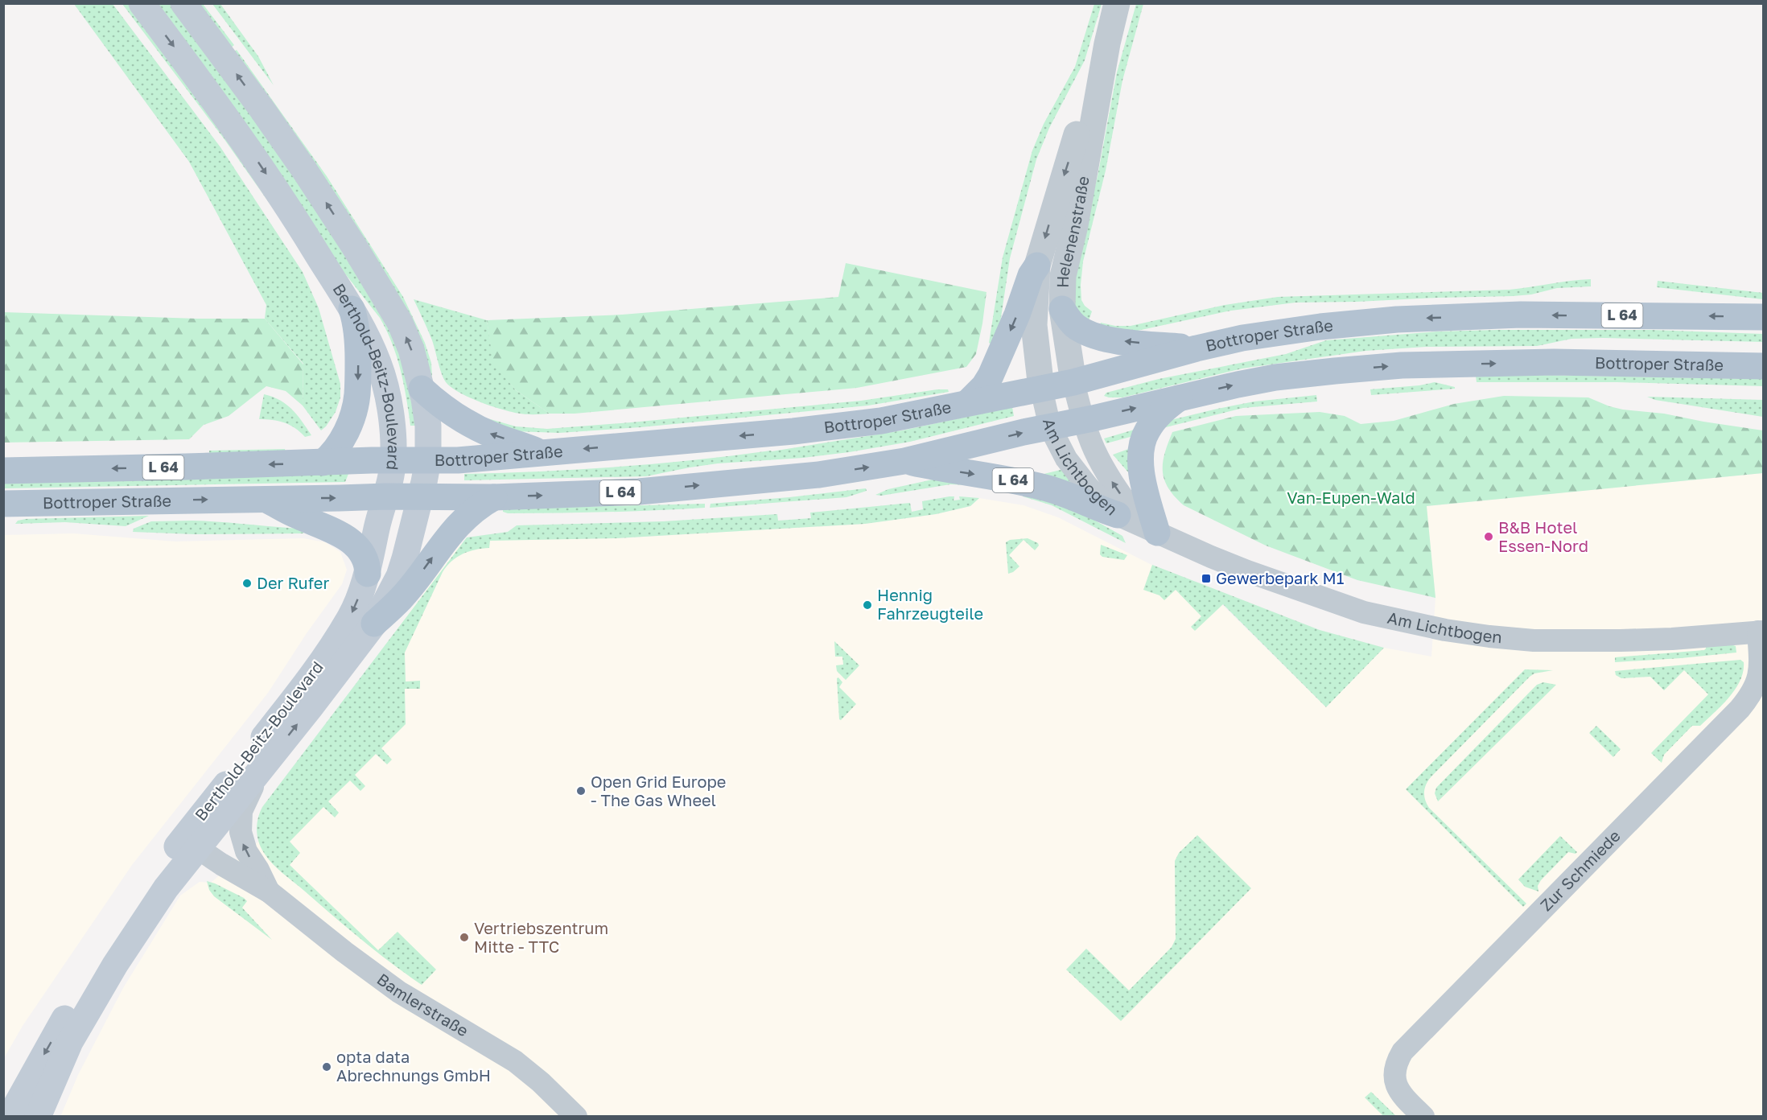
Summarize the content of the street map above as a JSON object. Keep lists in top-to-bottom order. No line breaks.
{"streets":{"main road":["L 64","Bottroper Straße","Berthold-Beitz-Boulevard"],"street":["Helenenstraße","Am Lichtbogen","Zur Schmiede","Bamlerstraße"]},"crossings":[["Helenenstraße","Bottroper Straße"],["Helenenstraße","Am Lichtbogen"],["L 64","Bottroper Straße"],["L 64","Am Lichtbogen"],["Bottroper Straße","Berthold-Beitz-Boulevard"],["Bottroper Straße","Am Lichtbogen"],["Berthold-Beitz-Boulevard","Bamlerstraße"],["Am Lichtbogen","Zur Schmiede"]],"parks":["Van-Eupen-Wald"],"places":{"other":["B&B Hotel Essen-Nord","Der Rufer","Hennig Fahrzeugteile","Open Grid Europe - The Gas Wheel","Vertriebszentrum Mitte - TTC","opta data Abrechnungs GmbH"],"transit":["Gewerbepark M1"]}}
